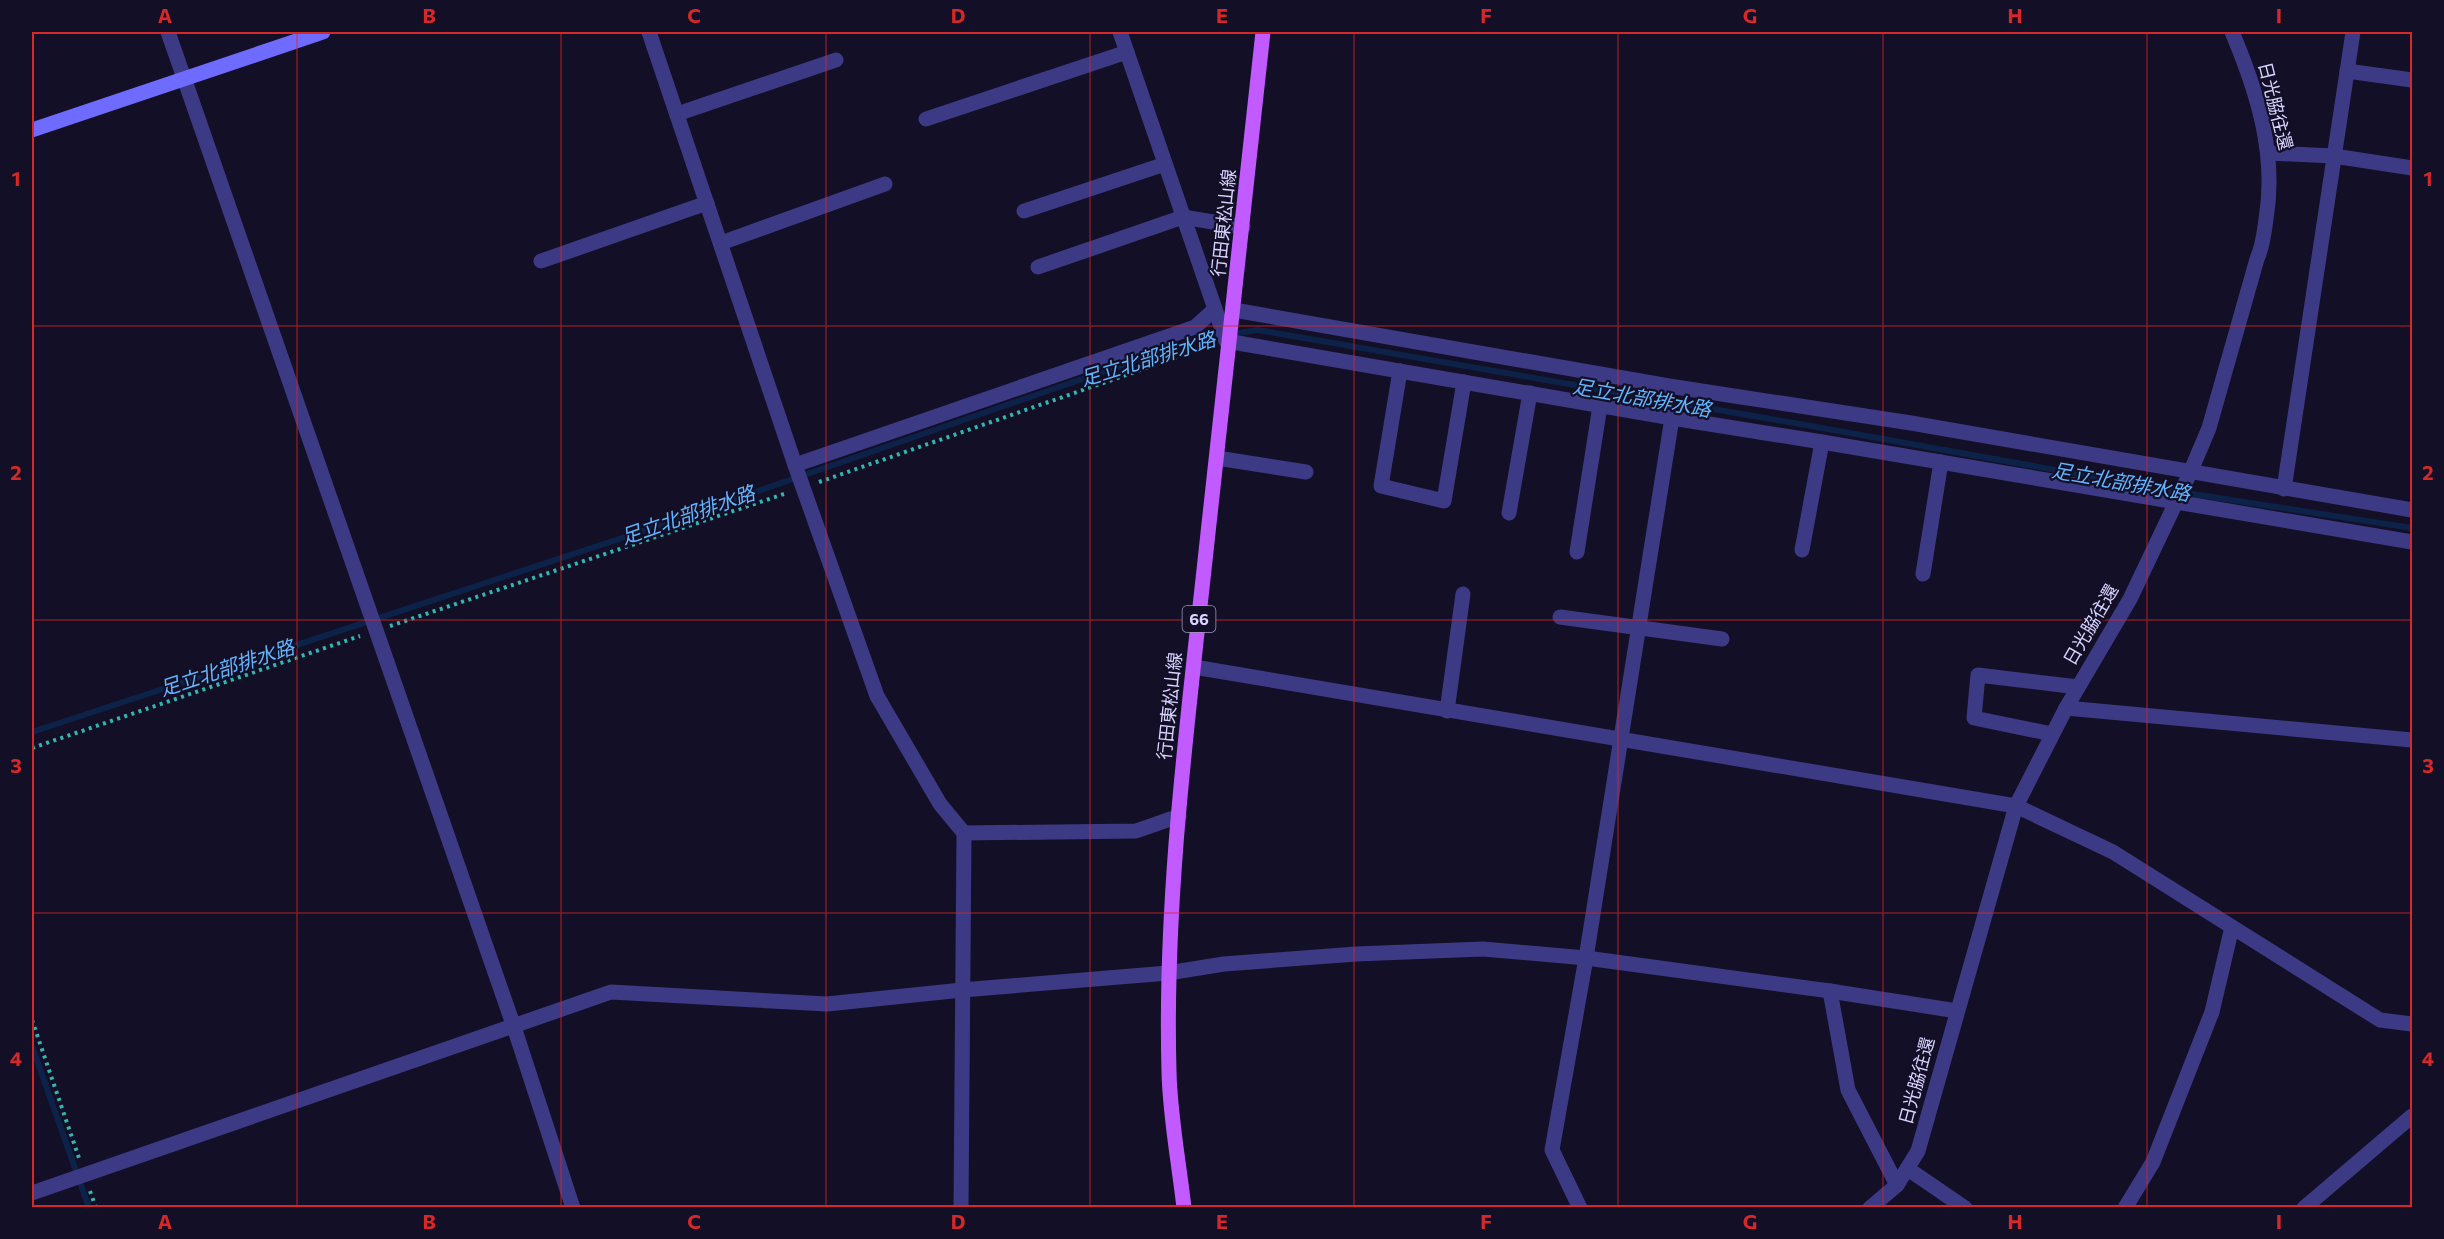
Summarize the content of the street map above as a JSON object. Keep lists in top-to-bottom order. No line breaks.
{"streets":{"main road":["行田東松山線","66"],"street":["日光脇往還"]},"water":["足立北部排水路"],"grid":{"columns":["A","B","C","D","E","F","G","H","I"],"rows":["1","2","3","4"]}}
